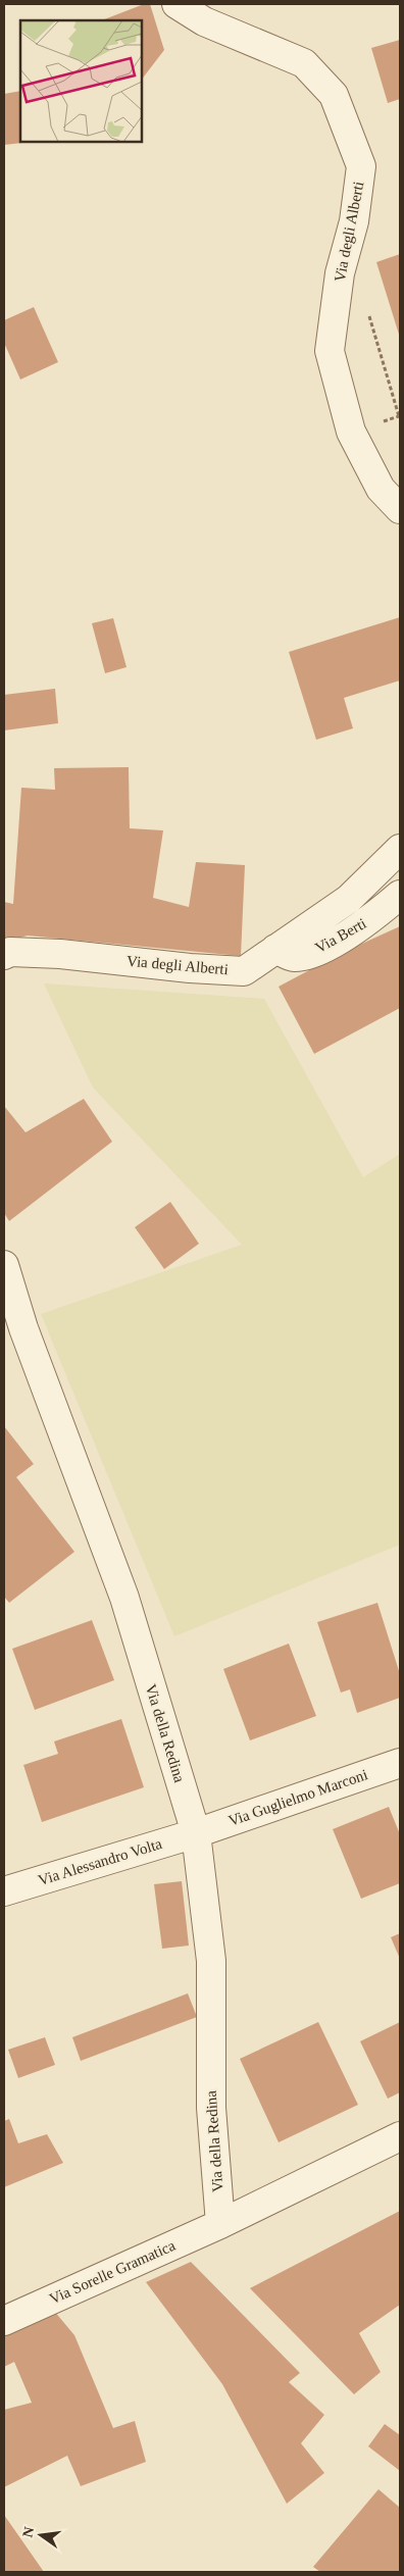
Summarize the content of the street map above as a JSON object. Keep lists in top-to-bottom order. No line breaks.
{"streets":{"street":["Via degli Alberti","Via Berti","Via della Redina","Via Guglielmo Marconi","Via Alessandro Volta","Via Sorelle Gramatica"]},"crossings":[["Via degli Alberti","Via Berti"],["Via della Redina","Via Guglielmo Marconi"],["Via della Redina","Via Alessandro Volta"],["Via della Redina","Via Sorelle Gramatica"],["Via Guglielmo Marconi","Via Alessandro Volta"]],"north":"left"}
